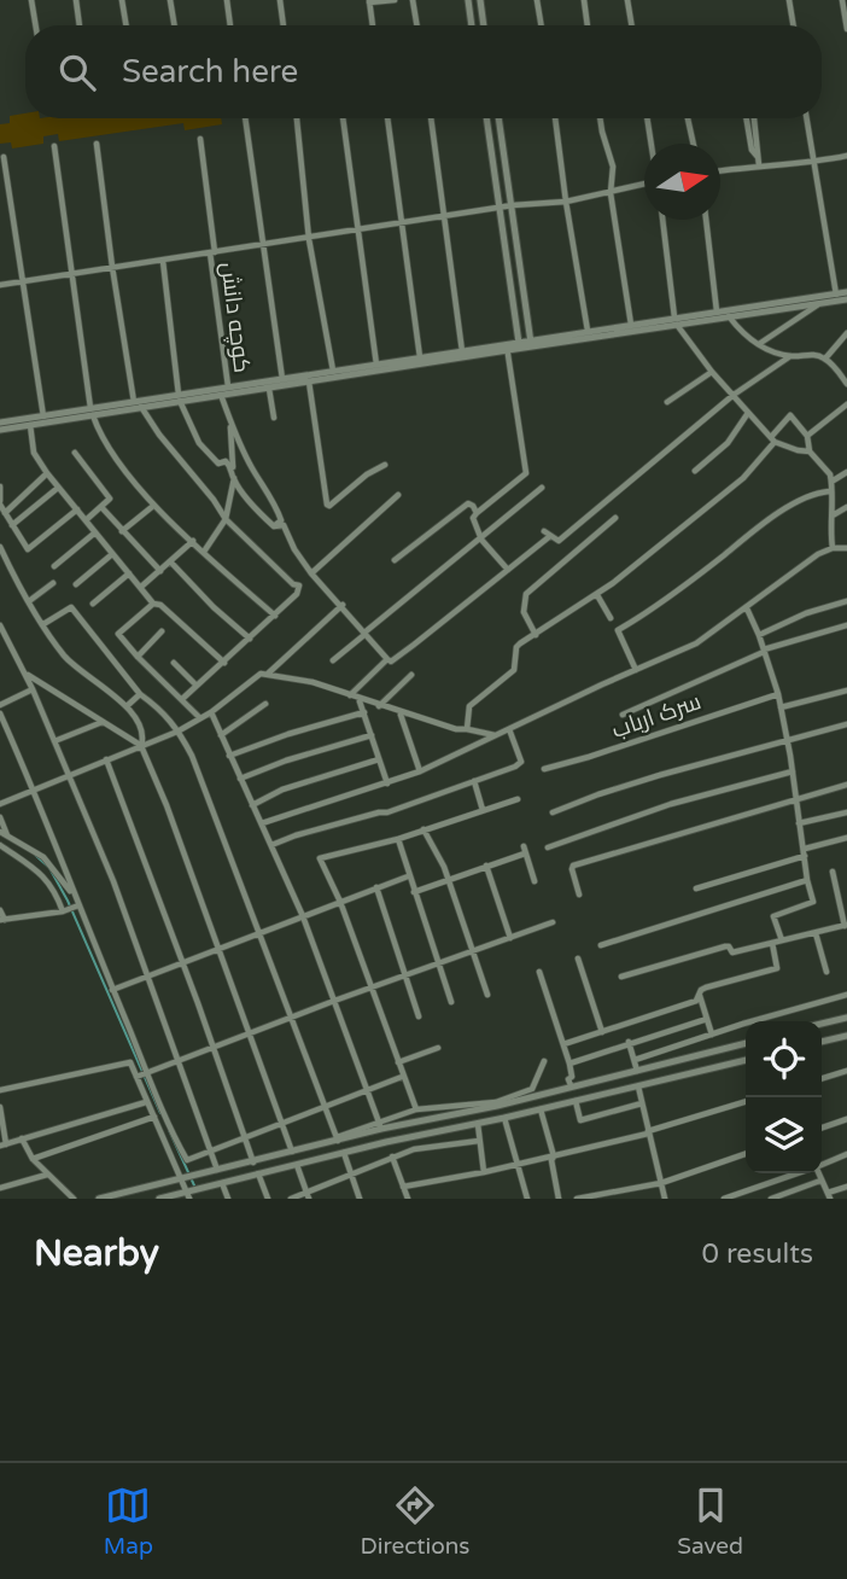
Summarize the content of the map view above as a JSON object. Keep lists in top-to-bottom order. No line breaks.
{"streets":{"street":["کوچه دانش","سرک ارباب"]},"north":"right","page":{"search":"Search here","heading":["Nearby","0 results"],"nav":["Map","Directions","Saved"]}}
